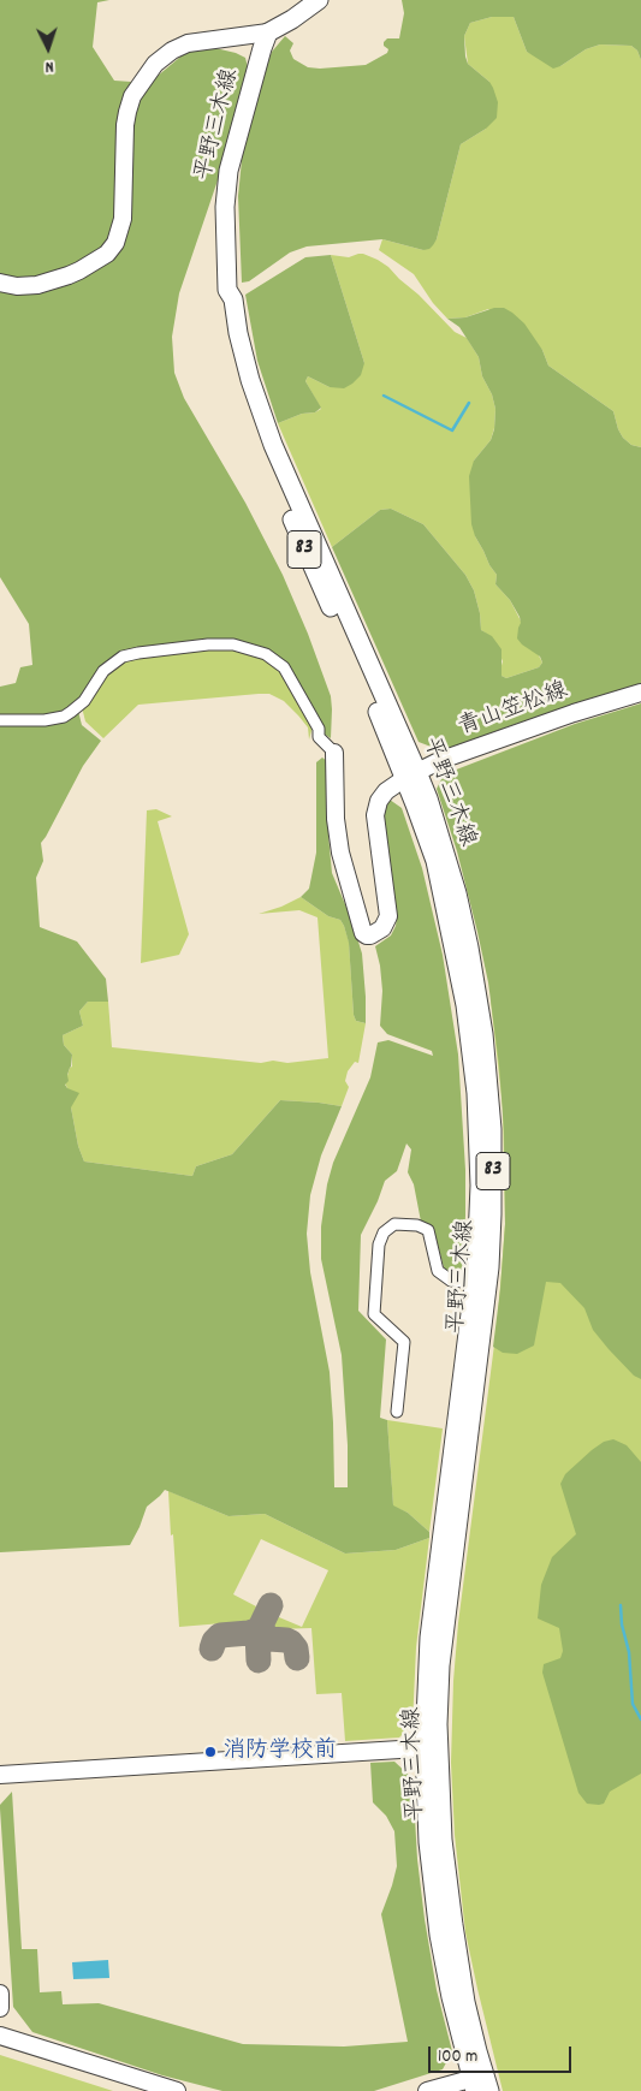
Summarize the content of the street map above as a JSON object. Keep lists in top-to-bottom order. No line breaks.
{"streets":{"main road":["平野三木線","83"],"street":["青山笠松線"]},"crossings":[["平野三木線","青山笠松線"]],"places":["消防学校前"],"scale_bar":"100 m","north":"bottom"}
